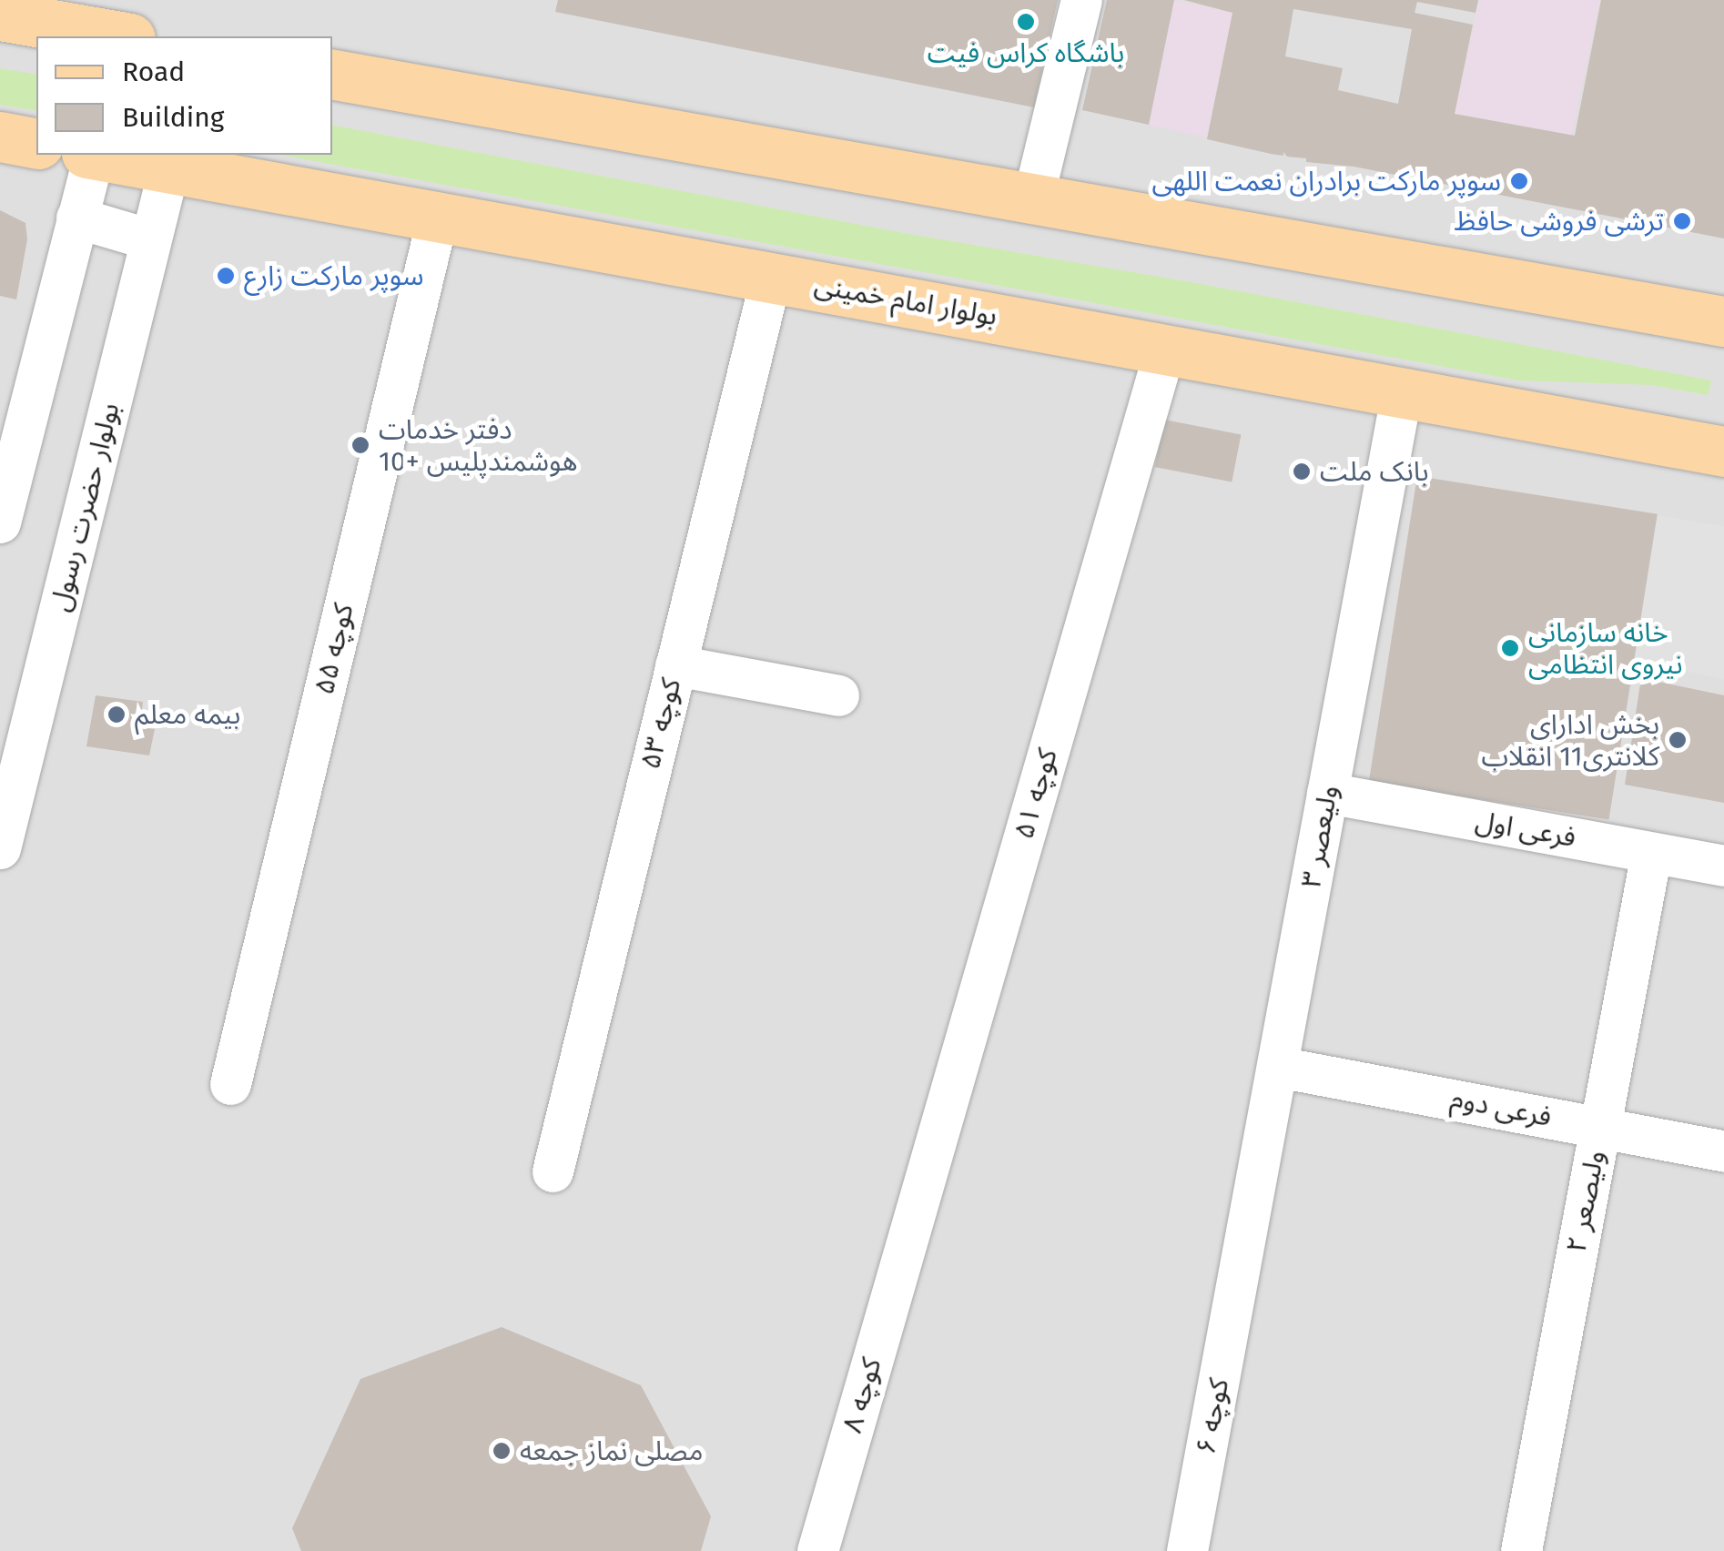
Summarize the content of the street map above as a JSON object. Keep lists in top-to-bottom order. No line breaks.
{"streets":{"main road":["بولوار امام خمینی"],"street":["بولوار حضرت رسول","کوچه ۵۵","کوچه ۵۳","کوچه ۵۱","فرعی اول","ولیعصر ۳","فرعی دوم","ولیصعر ۲","کوچه ۸","کوچه ۶"]},"crossings":[["بولوار امام خمینی","بولوار حضرت رسول"],["بولوار امام خمینی","کوچه ۵۵"],["بولوار امام خمینی","کوچه ۵۳"],["بولوار امام خمینی","کوچه ۵۱"],["بولوار امام خمینی","ولیعصر ۳"],["کوچه ۵۱","کوچه ۸"],["فرعی اول","ولیعصر ۳"],["فرعی اول","ولیصعر ۲"],["ولیعصر ۳","فرعی دوم"],["ولیعصر ۳","کوچه ۶"],["فرعی دوم","ولیصعر ۲"]],"places":["باشگاه کراس فیت","سوپر مارکت برادران نعمت اللهی","ترشی فروشی حافظ","سوپر مارکت زارع","دفتر خدمات هوشمندپلیس +10","بانک ملت","خانه سازمانی نیروی انتظامی","بیمه معلم","بخش ادارای کلانتری11 انقلاب","مصلی نماز جمعه"],"legend":["Road","Building"]}
